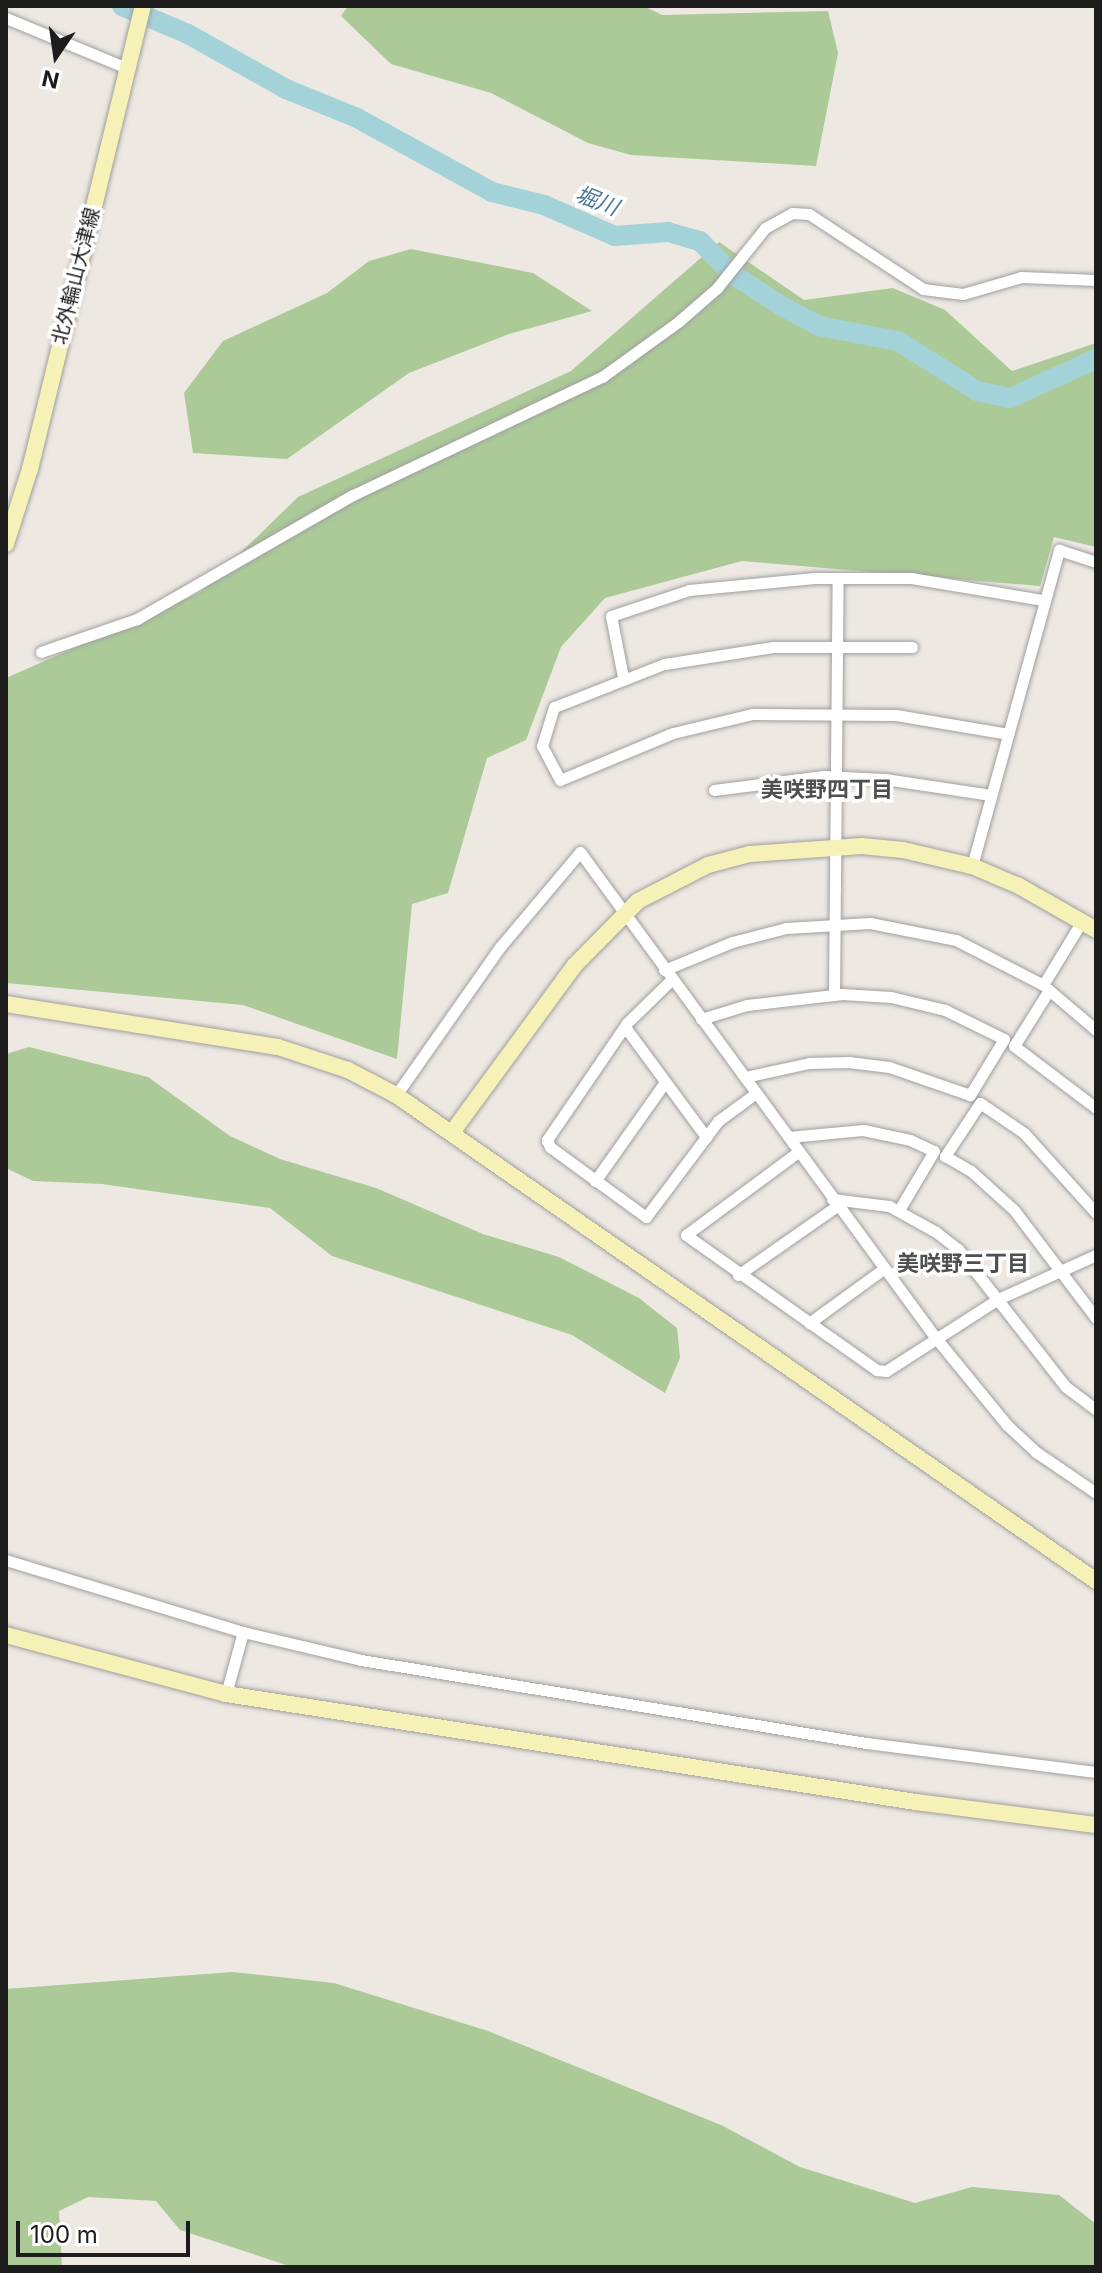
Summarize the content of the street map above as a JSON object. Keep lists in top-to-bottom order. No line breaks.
{"streets":{"street":["北外輪山大津線"]},"districts":["美咲野四丁目","美咲野三丁目"],"water":["堀川"],"scale_bar":"100 m","north":"bottom"}
